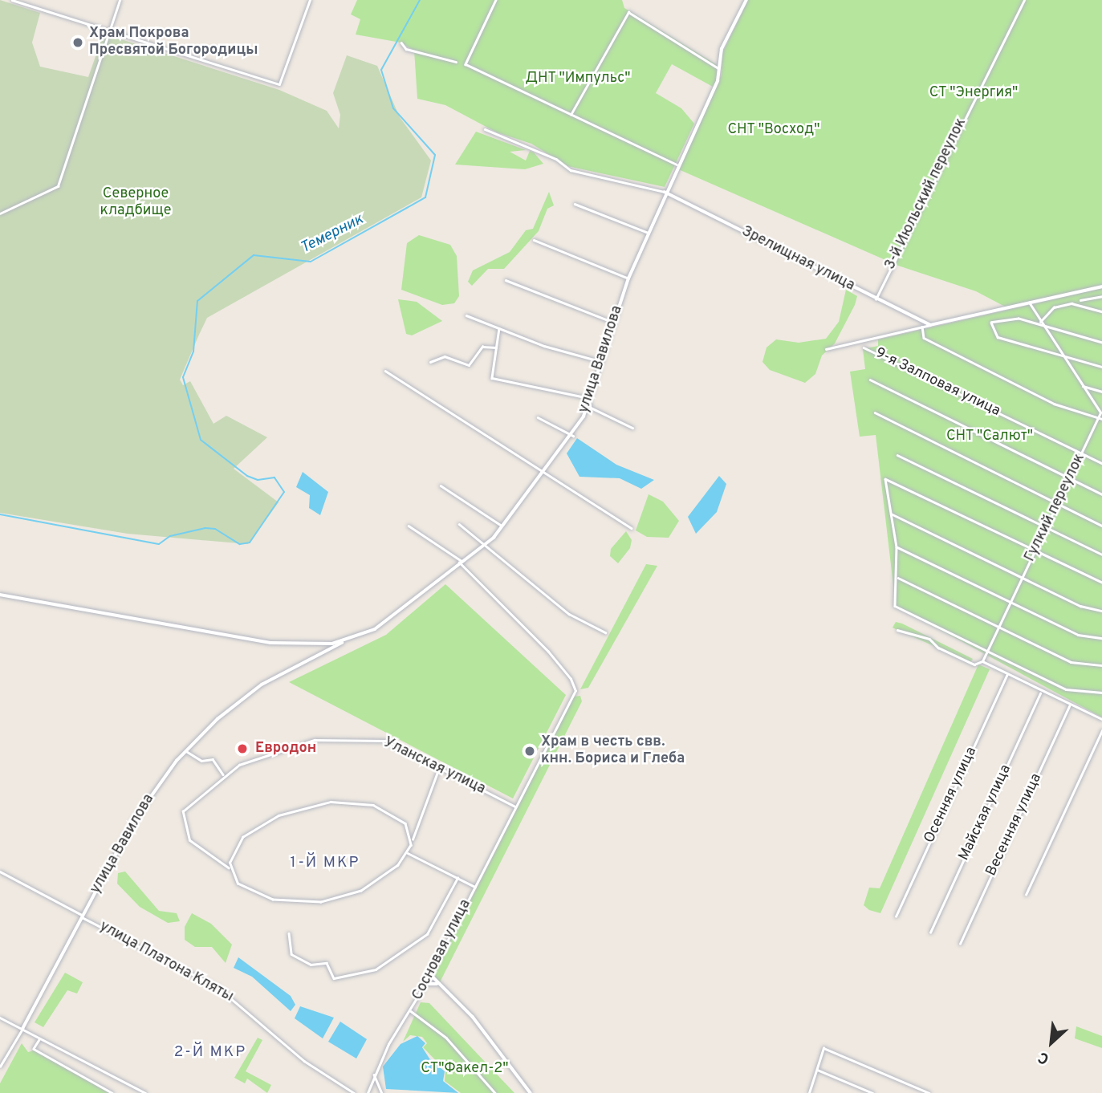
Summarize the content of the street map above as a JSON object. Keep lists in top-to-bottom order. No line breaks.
{"streets":{"street":["3-й Июльский переулок","Зрелищная улица","улица Вавилова","9-я Залповая улица","Гулкий переулок","Уланская улица","Осенняя улица","Майская улица","Весенняя улица","Сосновая улица","улица Платона Кляты"]},"crossings":[["3-й Июльский переулок","Зрелищная улица"],["Зрелищная улица","улица Вавилова"],["улица Вавилова","Сосновая улица"],["улица Вавилова","улица Платона Кляты"],["9-я Залповая улица","Гулкий переулок"],["Уланская улица","Сосновая улица"]],"districts":["1-Й МКР","2-Й МКР"],"water":["Темерник"],"parks":["ДНТ \"Импульс\"","СТ \"Энергия\"","СНТ \"Восход\"","Северное кладбище","СНТ \"Салют\"","СТ\"Факел-2\""],"places":["Храм Покрова Пресвятой Богородицы","Евродон","Храм в честь свв. кнн. Бориса и Глеба"],"north":"bottom left"}
